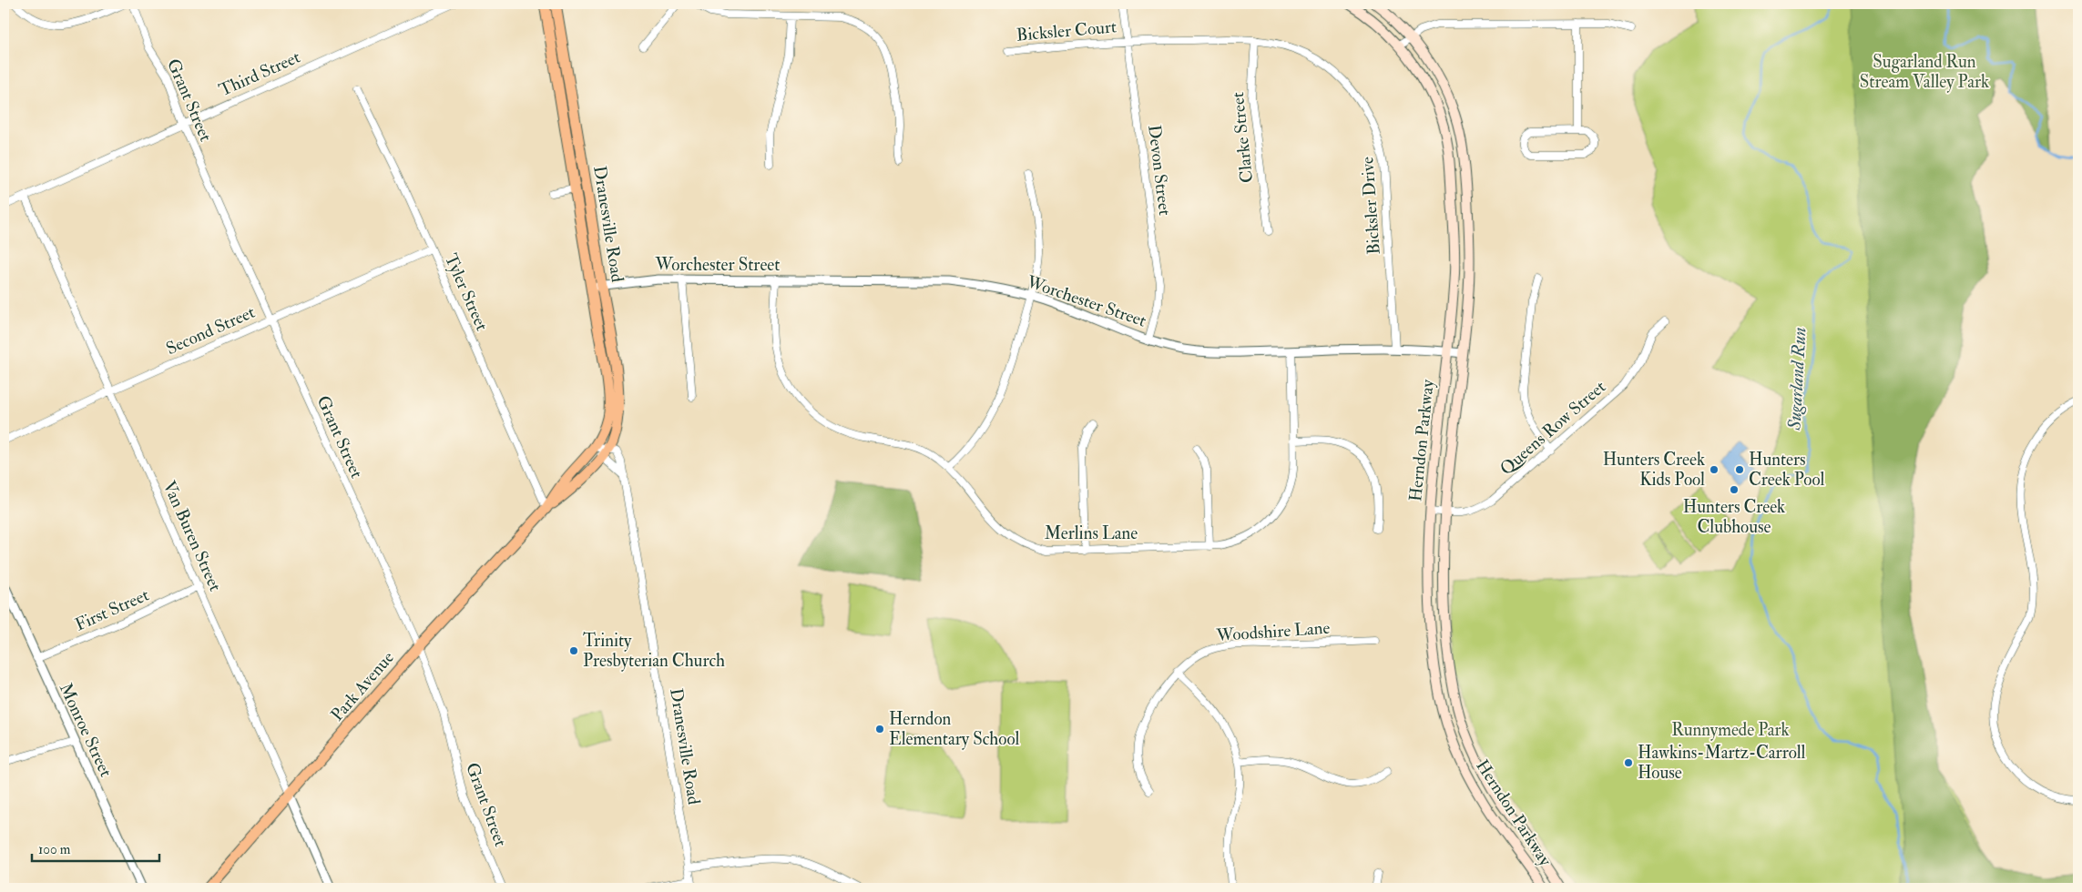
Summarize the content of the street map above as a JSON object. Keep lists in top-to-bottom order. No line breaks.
{"streets":{"main road":["Dranesville Road","Herndon Parkway","Park Avenue"],"street":["Bicksler Court","Third Street","Grant Street","Clarke Street","Devon Street","Bicksler Drive","Worchester Street","Tyler Street","Second Street","Queens Row Street","Merlins Lane","Van Buren Street","First Street","Woodshire Lane","Monroe Street"]},"crossings":[["Bicksler Court","Devon Street"],["Bicksler Court","Bicksler Drive"],["Third Street","Grant Street"],["Third Street","Van Buren Street"],["Grant Street","Second Street"],["Grant Street","Park Avenue"],["Clarke Street","Bicksler Drive"],["Devon Street","Bicksler Drive"],["Devon Street","Worchester Street"],["Bicksler Drive","Worchester Street"],["Dranesville Road","Worchester Street"],["Dranesville Road","Park Avenue"],["Worchester Street","Herndon Parkway"],["Worchester Street","Merlins Lane"],["Tyler Street","Second Street"],["Tyler Street","Park Avenue"],["Second Street","Van Buren Street"],["Queens Row Street","Herndon Parkway"],["Van Buren Street","First Street"],["Van Buren Street","Park Avenue"],["First Street","Monroe Street"]],"water":["Sugarland Run"],"parks":["Sugarland Run Stream Valley Park","Runnymede Park"],"places":["Hunters Creek Kids Pool","Hunters Creek Pool","Hunters Creek Clubhouse","Trinity Presbyterian Church","Herndon Elementary School","Hawkins-Martz-Carroll House"],"scale_bar":"100 m"}
